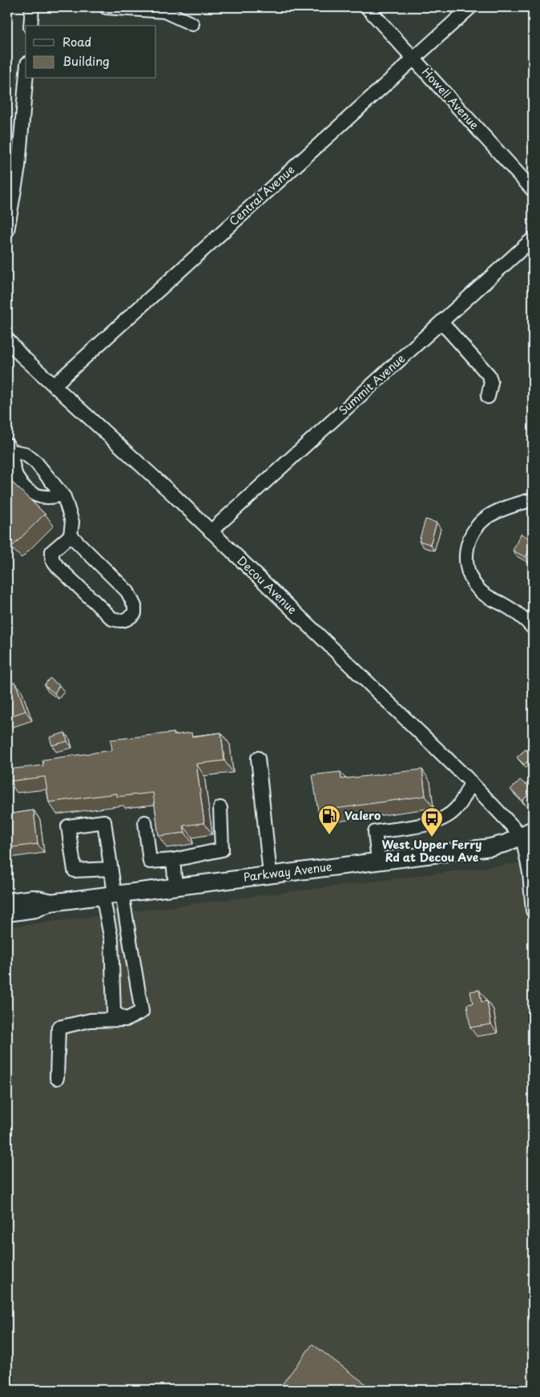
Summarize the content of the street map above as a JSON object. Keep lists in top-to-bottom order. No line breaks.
{"streets":{"main road":["Parkway Avenue"],"street":["Howell Avenue","Central Avenue","Summit Avenue","Decou Avenue"]},"crossings":[["Howell Avenue","Central Avenue"],["Central Avenue","Decou Avenue"],["Summit Avenue","Decou Avenue"],["Decou Avenue","Parkway Avenue"]],"places":{"fuel station":["Valero"],"bus stop":["West Upper Ferry Rd at Decou Ave"]},"legend":["Road","Building"]}
